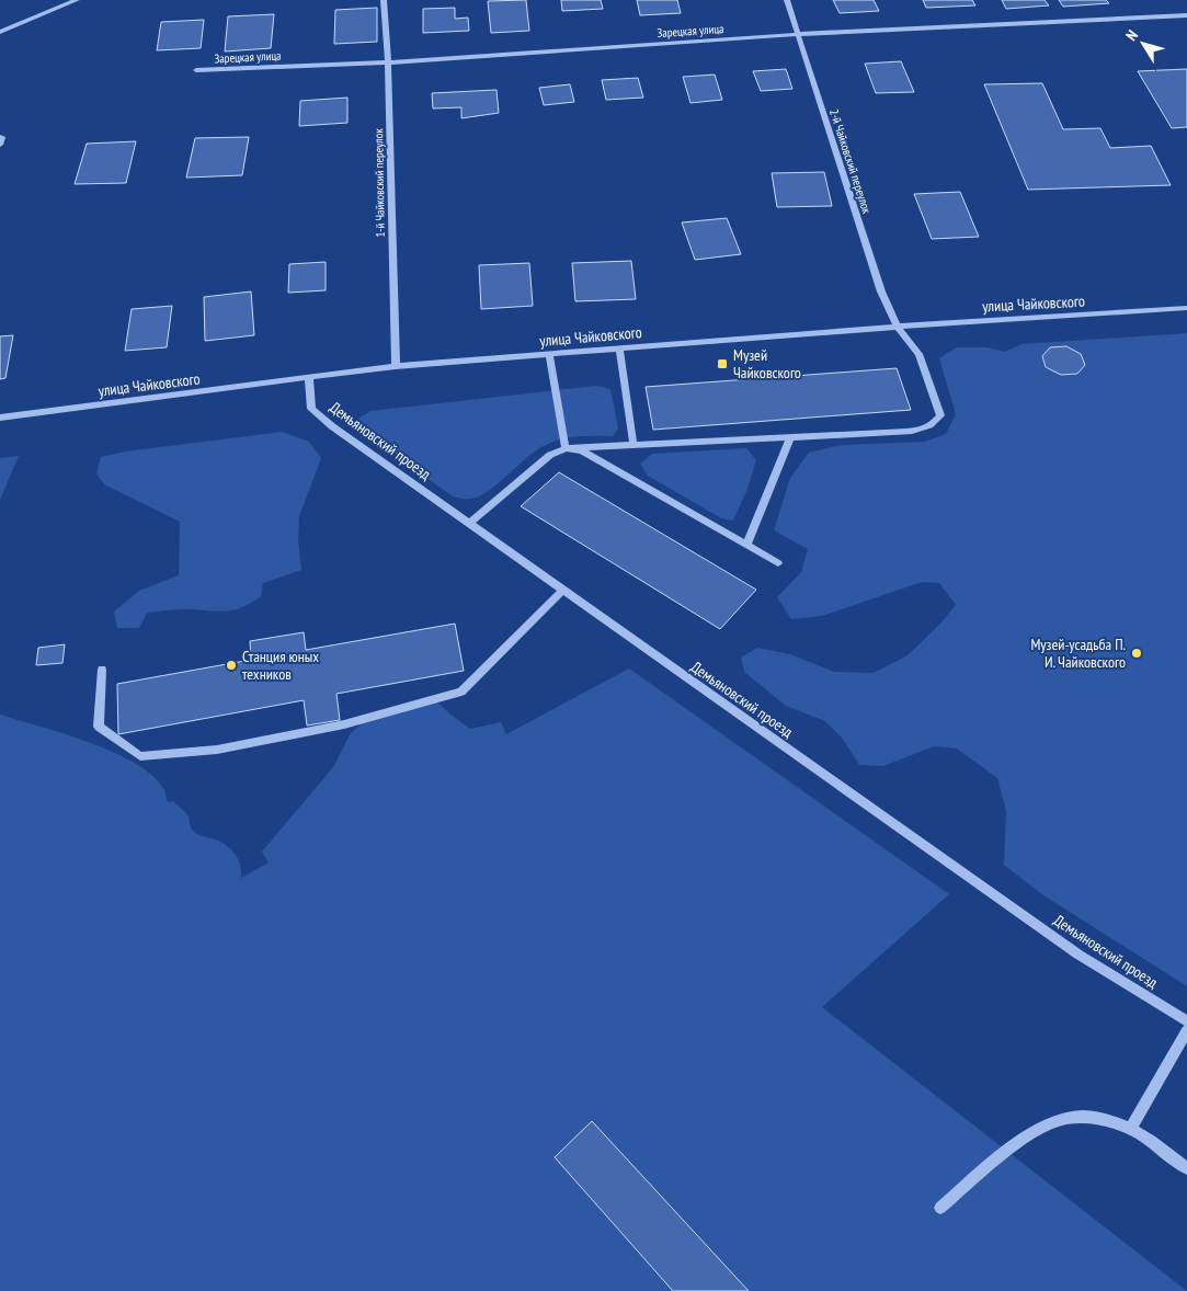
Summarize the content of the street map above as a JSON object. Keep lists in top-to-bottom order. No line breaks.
{"streets":{"street":["Зарецкая улица","2-й Чайковский переулок","1-й Чайковский переулок","улица Чайковского","Демьяновский проезд"]},"crossings":[["Зарецкая улица","2-й Чайковский переулок"],["Зарецкая улица","1-й Чайковский переулок"],["2-й Чайковский переулок","улица Чайковского"],["1-й Чайковский переулок","улица Чайковского"],["улица Чайковского","Демьяновский проезд"]],"places":{"transit":["Музей Чайковского"],"other":["Музей-усадьба П. И. Чайковского","Станция юных техников"]},"north":"top left"}
